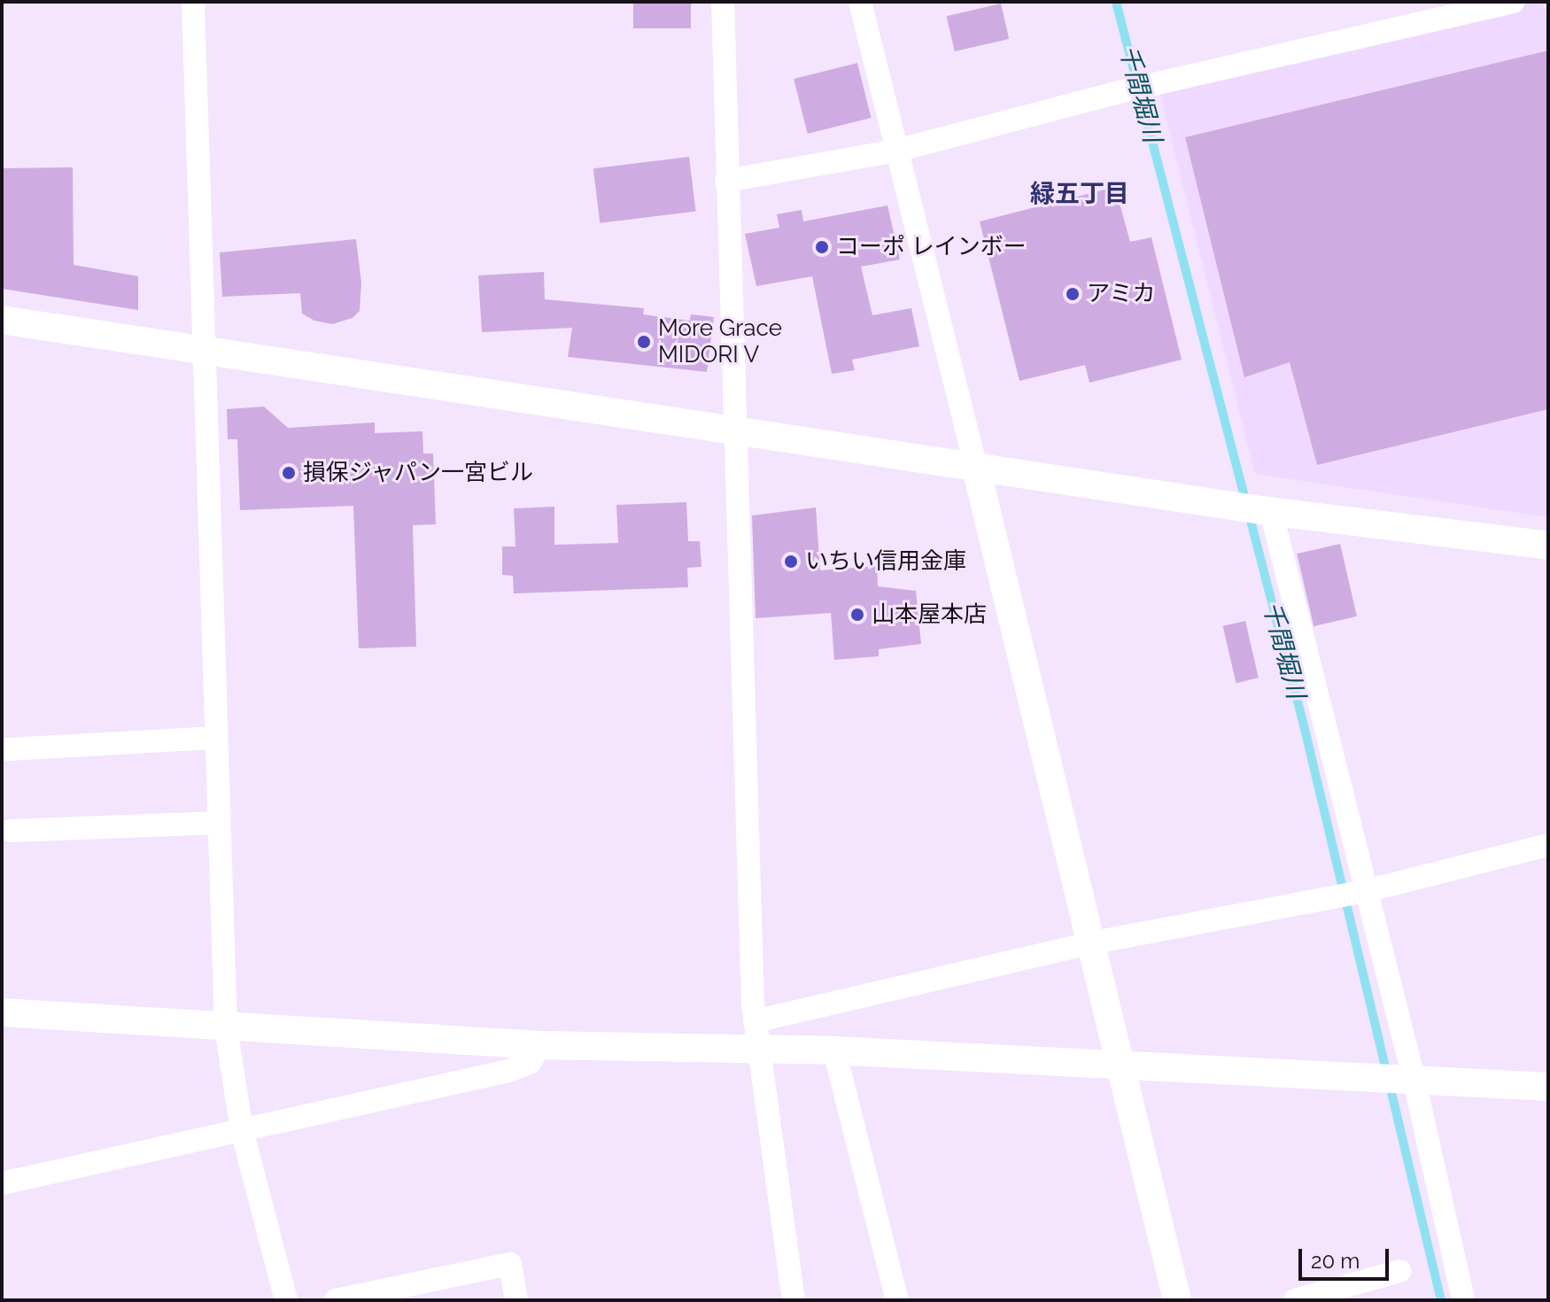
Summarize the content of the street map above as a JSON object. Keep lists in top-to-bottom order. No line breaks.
{"districts":["緑五丁目"],"water":["千間堀川"],"places":["コーポ レインボー","アミカ","More Grace MIDORI V","損保ジャパン一宮ビル","いちい信用金庫","山本屋本店"],"scale_bar":"20 m"}
